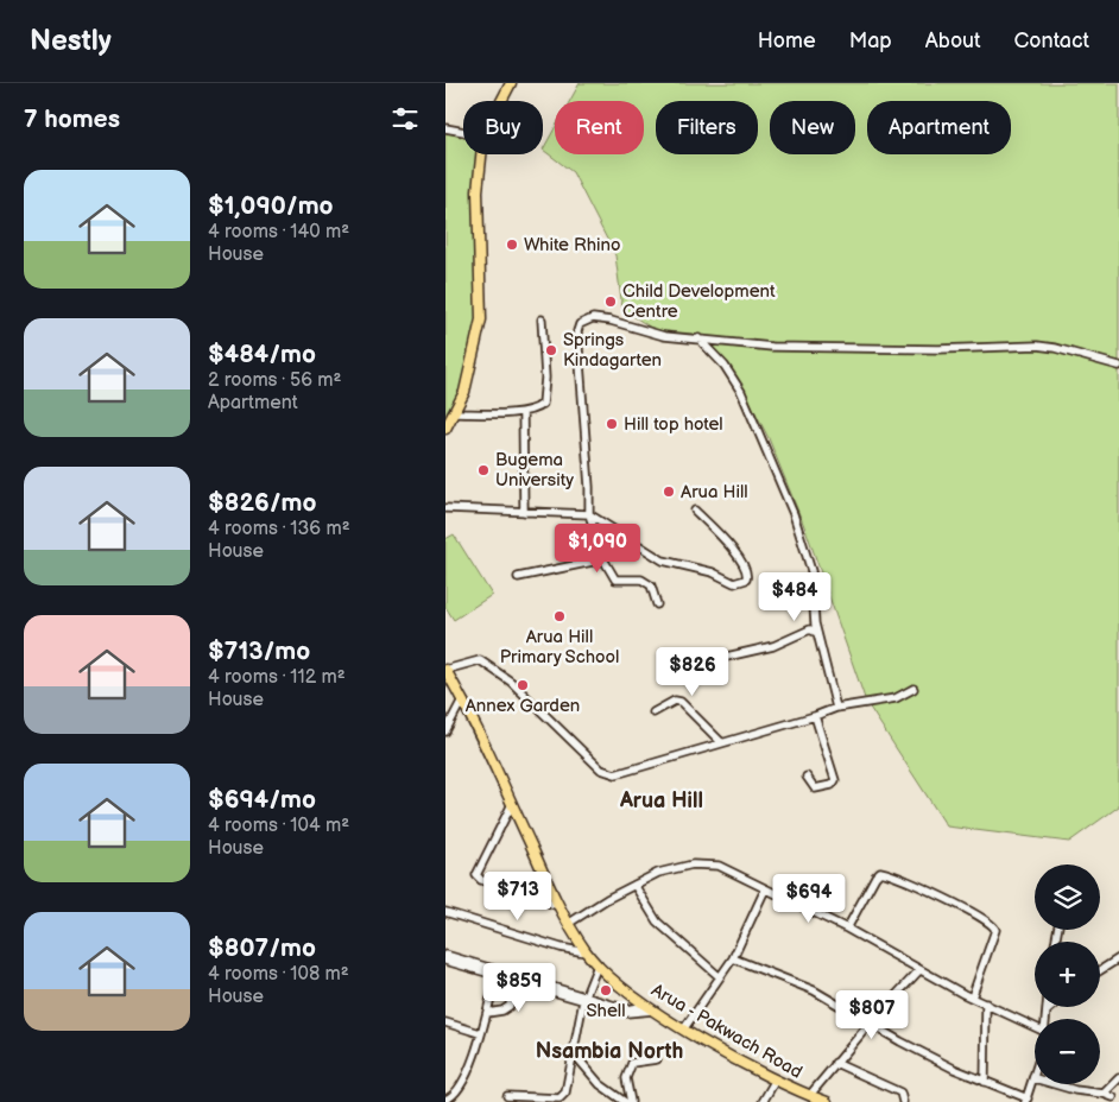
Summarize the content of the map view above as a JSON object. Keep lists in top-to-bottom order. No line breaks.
{"streets":{"main road":["Arua - Pakwach Road"]},"districts":["Arua Hill","Nsambia North"],"places":["White Rhino","Child Development Centre","Springs Kindagarten","Hill top hotel","Bugema University","Arua Hill","Arua Hill Primary School","Annex Garden","Shell"],"page":{"header":"Nestly","nav":["Home","Map","About","Contact"],"heading":"7 homes","chip":["Buy","Rent","Filters","New","Apartment"],"list":[{"name":"$1,090/mo","note":"4 rooms · 140 m² · House"},{"name":"$484/mo","note":"2 rooms · 56 m² · Apartment"},{"name":"$826/mo","note":"4 rooms · 136 m² · House"},{"name":"$713/mo","note":"4 rooms · 112 m² · House"},{"name":"$694/mo","note":"4 rooms · 104 m² · House"},{"name":"$807/mo","note":"4 rooms · 108 m² · House"}],"price":["$1,090","$484","$826","$713","$694","$859","$807"],"map_buttons":["+","−"]}}
